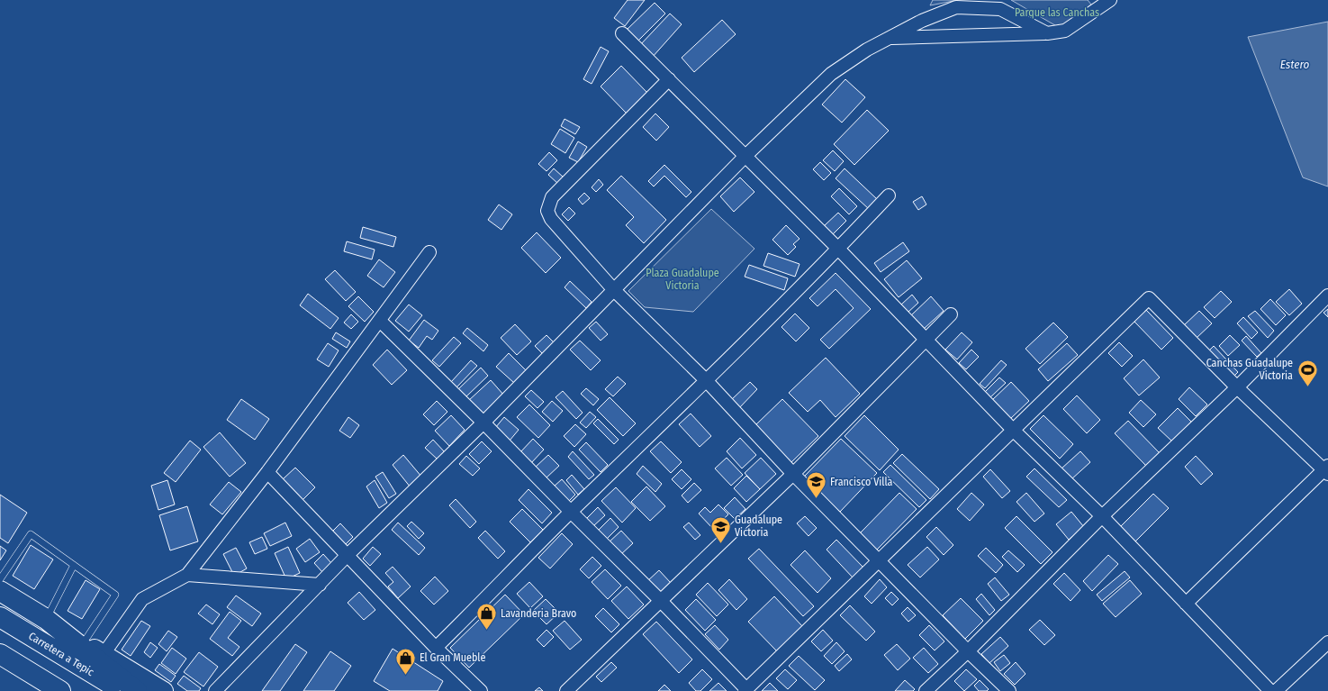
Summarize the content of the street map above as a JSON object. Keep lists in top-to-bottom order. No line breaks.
{"streets":{"highway":["Carretera a Tepic"]},"water":["Estero"],"parks":["Parque las Canchas","Plaza Guadalupe Victoria"],"places":{"sports":["Canchas Guadalupe Victoria"],"school or university":["Francisco Villa","Guadalupe Victoria"],"shop":["Lavanderia Bravo","El Gran Mueble"]}}
